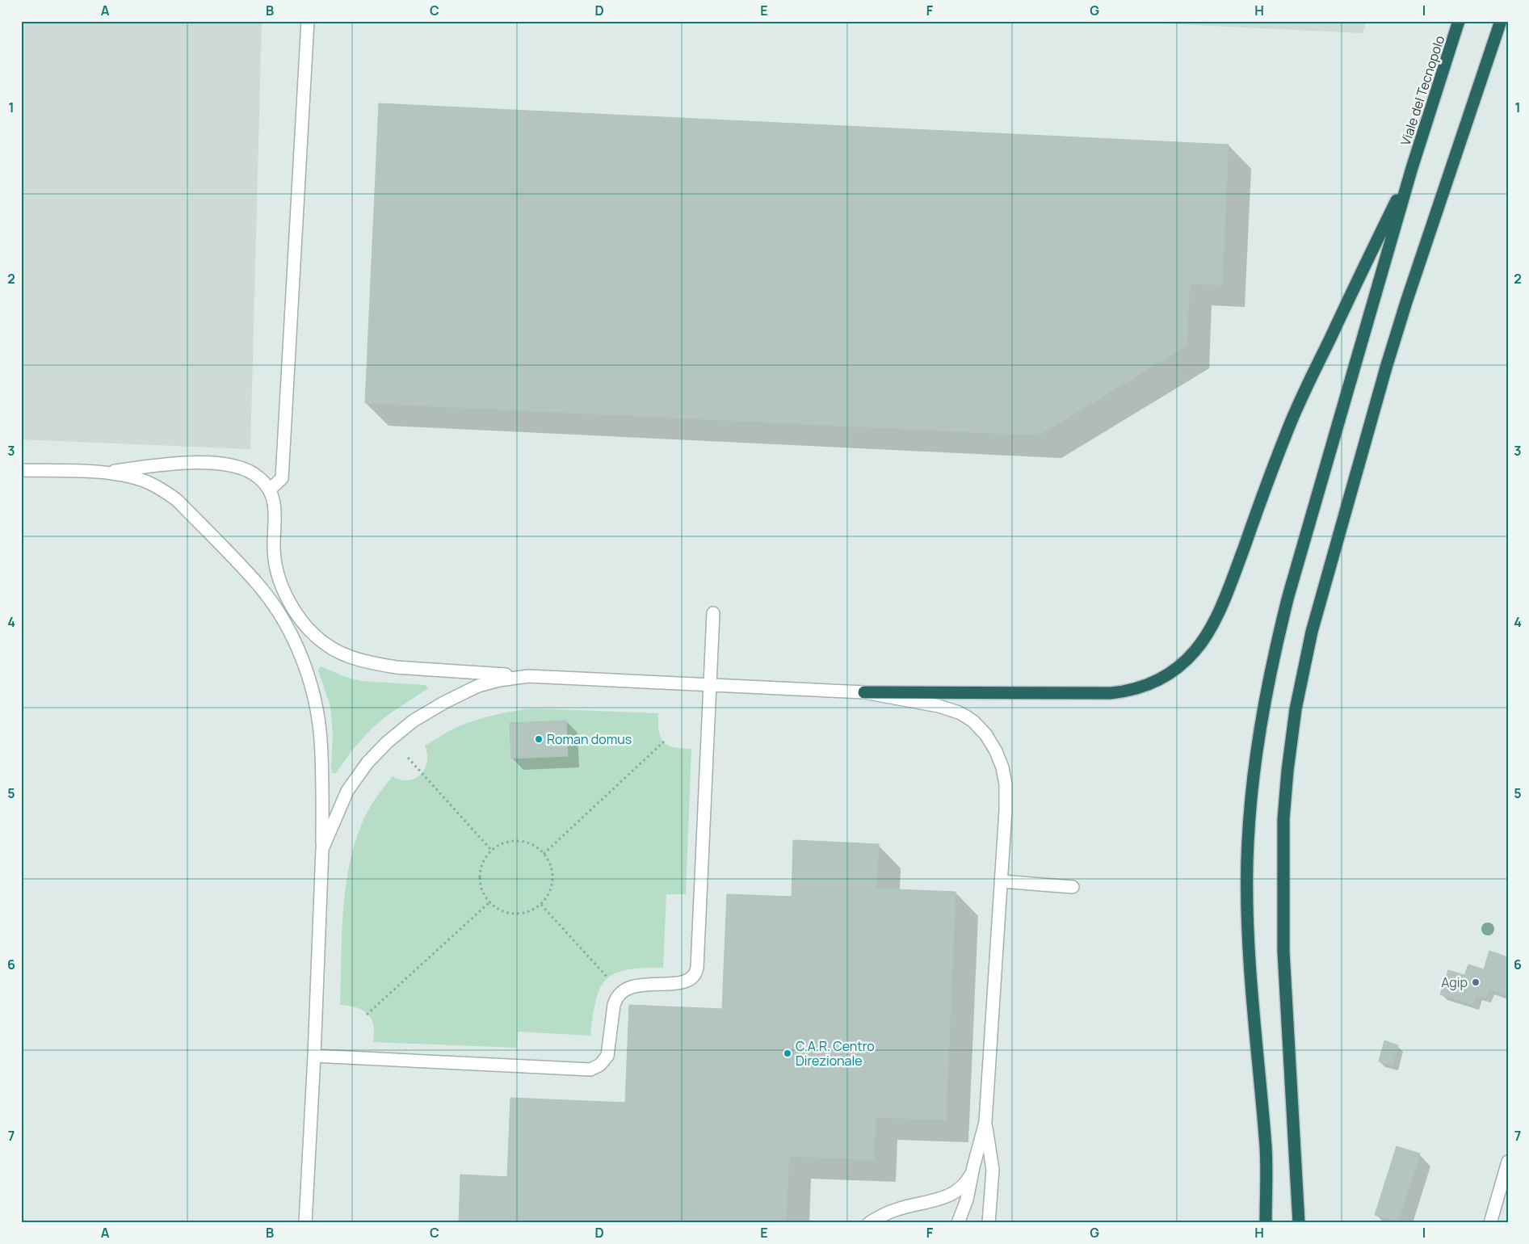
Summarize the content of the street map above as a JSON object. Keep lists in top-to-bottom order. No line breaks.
{"streets":{"highway":["Viale del Tecnopolo"]},"places":["Roman domus","Agip","C.A.R. Centro Direzionale"],"grid":{"columns":["A","B","C","D","E","F","G","H","I"],"rows":["1","2","3","4","5","6","7"]}}
